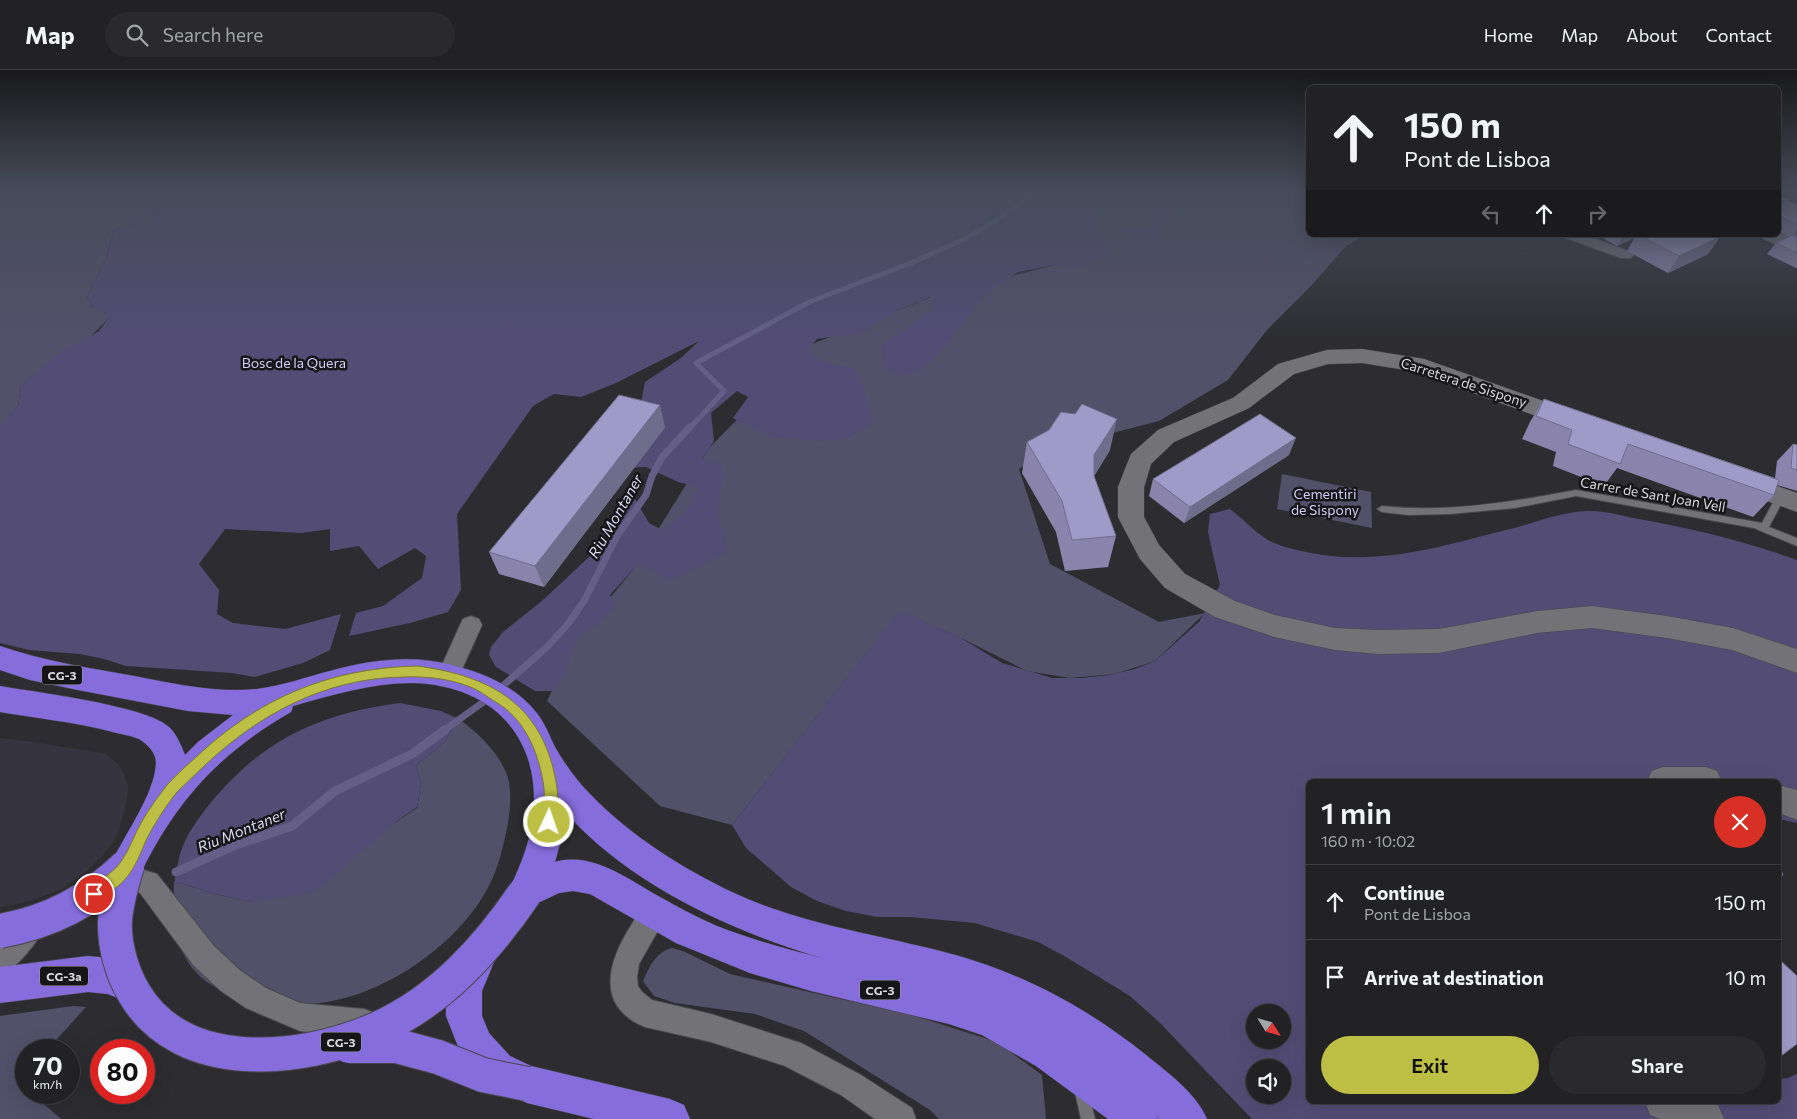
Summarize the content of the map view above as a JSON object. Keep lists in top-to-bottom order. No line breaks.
{"streets":{"highway":["CG-3","CG-3a"],"main road":["Carretera de Sispony"],"lane":["Carrer de Sant Joan Vell"]},"crossings":[["CG-3","CG-3a"]],"water":["Riu Montaner"],"parks":["Bosc de la Quera","Cementiri de Sispony"],"north":"bottom right","page":{"header":"Map","search":"Search here","nav":["Home","Map","About","Contact"],"turn":["150 m","Pont de Lisboa"],"heading":["1 min","160 m · 10:02"],"list":[{"name":"Continue","note":"Pont de Lisboa","value":"150 m"},{"name":"Arrive at destination","value":"10 m"}],"buttons":["Exit","Share"],"speed":"70 km/h","limit":"80"}}
